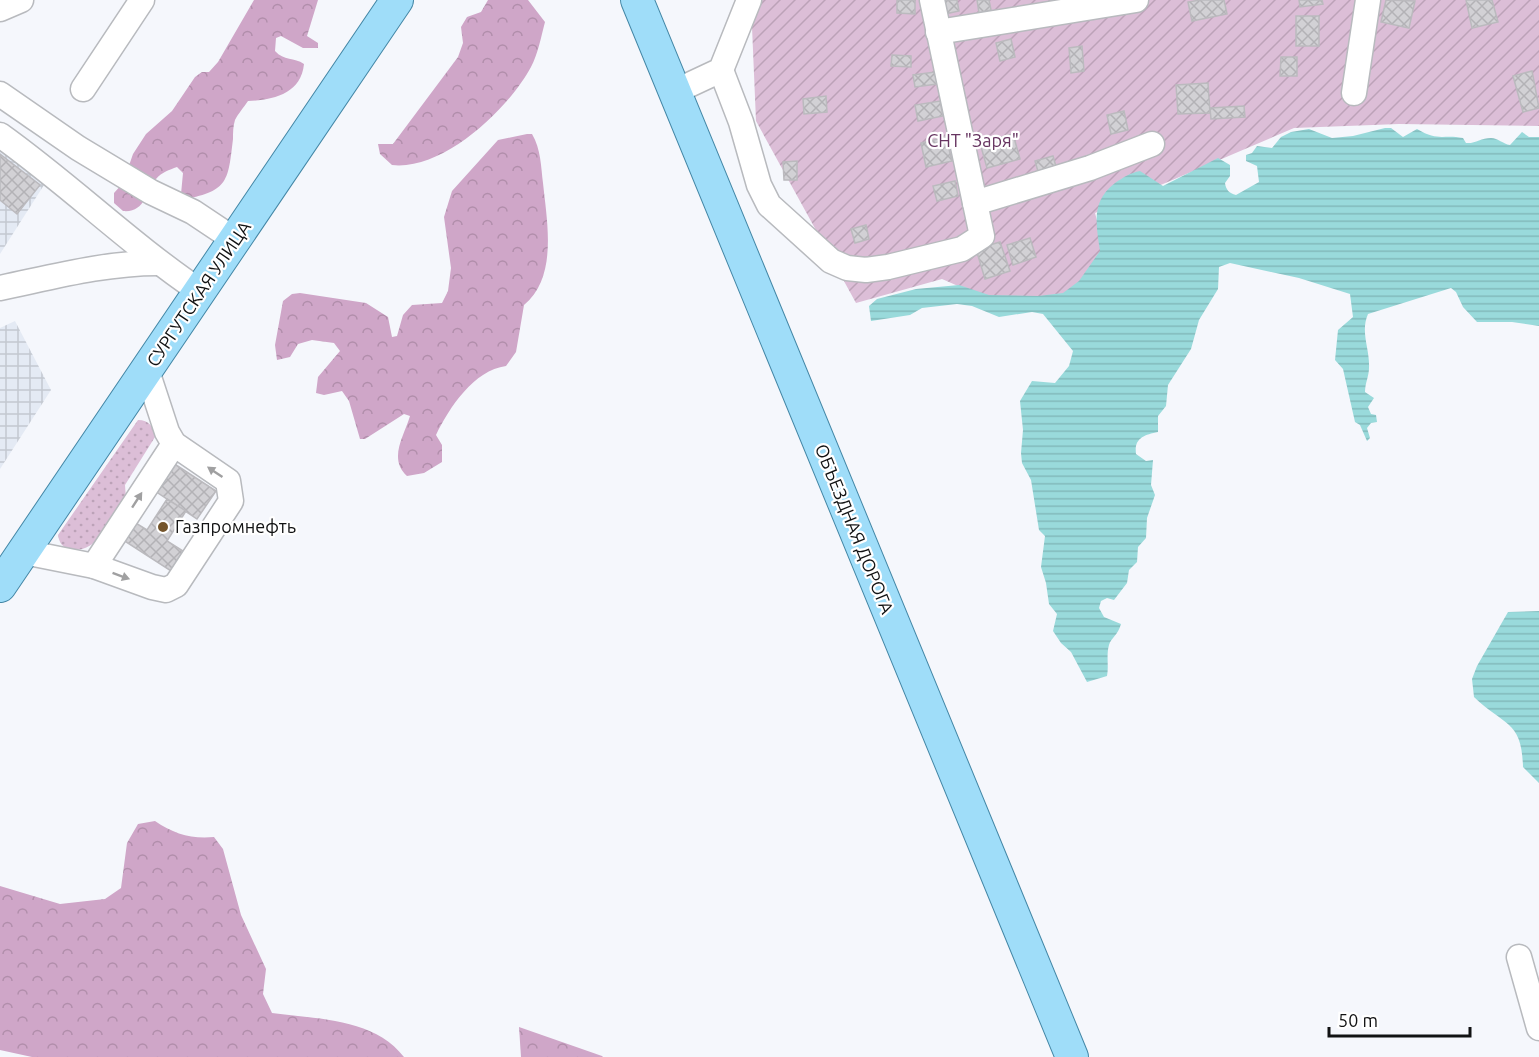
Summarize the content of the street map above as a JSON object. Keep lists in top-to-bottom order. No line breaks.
{"streets":{"main road":["СУРГУТСКАЯ УЛИЦА","ОБЪЕЗДНАЯ ДОРОГА"]},"parks":["СНТ \"Заря\""],"places":["Газпромнефть"],"scale_bar":"50 m"}
